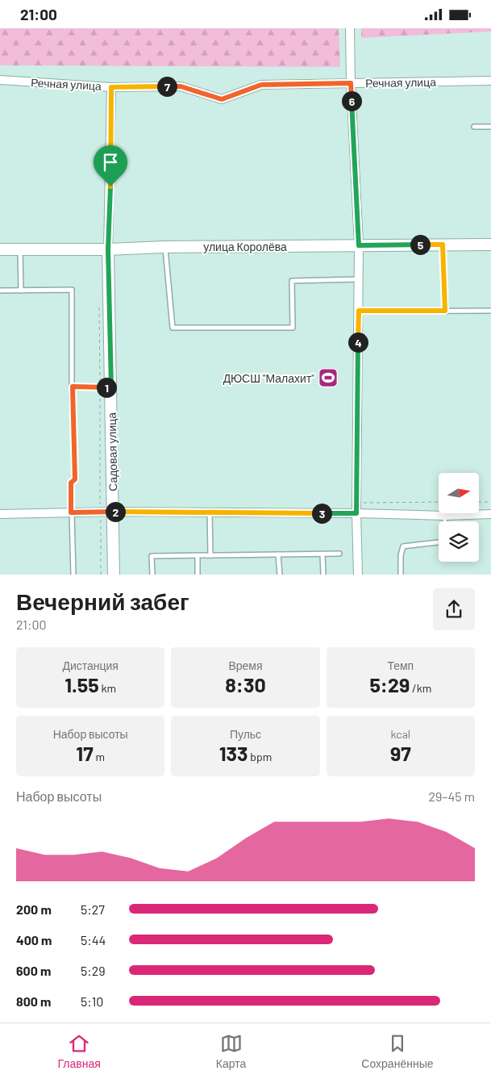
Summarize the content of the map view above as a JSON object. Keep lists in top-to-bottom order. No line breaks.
{"streets":{"street":["Речная улица","улица Королёва","Садовая улица"]},"crossings":[["Речная улица","Садовая улица"],["улица Королёва","Садовая улица"]],"places":{"sports":["ДЮСШ \"Малахит\""]},"north":"right","page":{"status":"21:00","pins":["7","6","5","4","1","2","3"],"heading":["Вечерний забег","21:00"],"stats":[["Дистанция","1.55 km"],["Время","8:30"],["Темп","5:29 /km"],["Набор высоты","17 m"],["Пульс","133 bpm"],["kcal","97"]],"chart":["Набор высоты","29–45 m"],"list":[{"name":"200 m","note":"5:27"},{"name":"400 m","note":"5:44"},{"name":"600 m","note":"5:29"},{"name":"800 m","note":"5:10"}],"tabs":["Главная","Карта","Сохранённые"]}}
